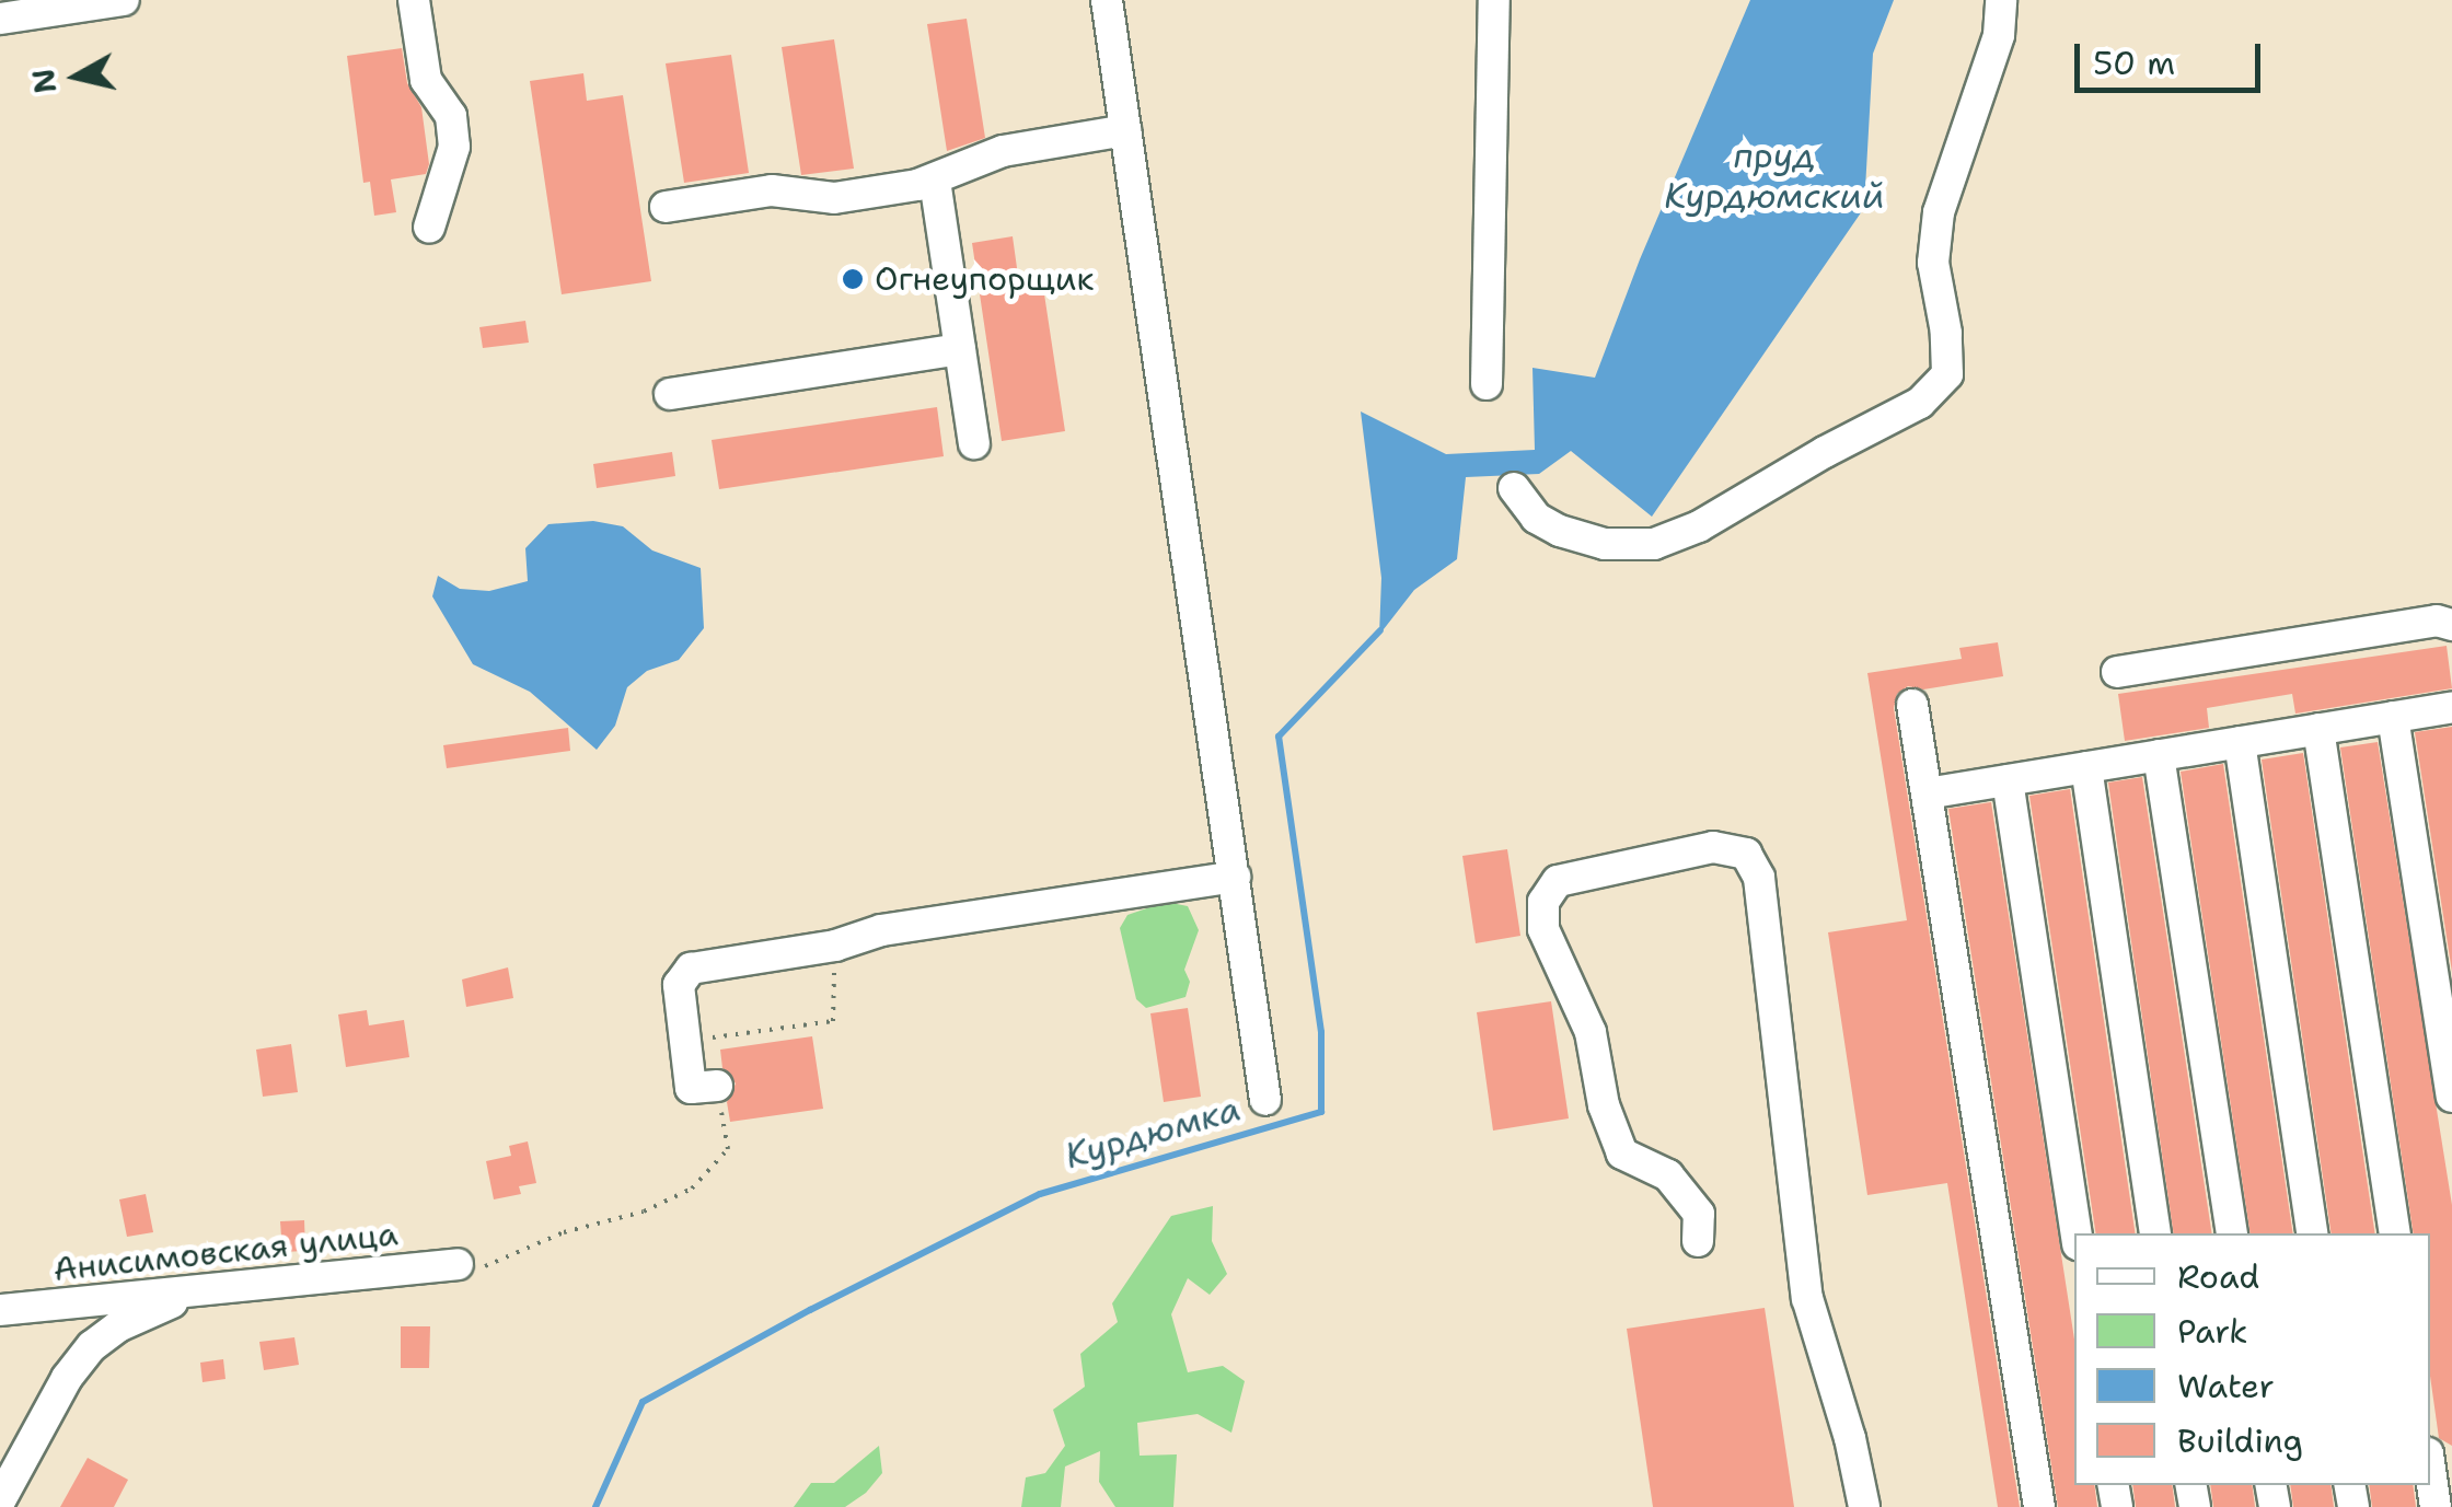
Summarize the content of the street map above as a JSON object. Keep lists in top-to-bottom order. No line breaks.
{"streets":{"street":["Анисимовская улица"]},"water":["пруд Курдюмский","Курдюмка"],"places":["Огнеупорщик"],"legend":["Road","Park","Water","Building"],"scale_bar":"50 m","north":"left"}
